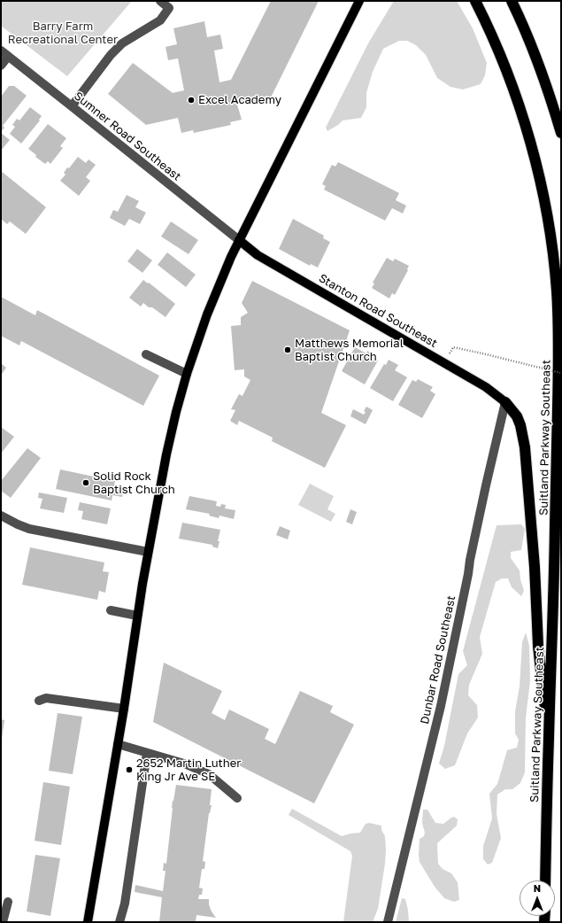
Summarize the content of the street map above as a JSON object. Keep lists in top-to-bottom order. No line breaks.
{"streets":{"highway":["Suitland Parkway Southeast"],"main road":["Stanton Road Southeast"],"street":["Sumner Road Southeast","Dunbar Road Southeast"]},"crossings":[["Sumner Road Southeast","Stanton Road Southeast"],["Stanton Road Southeast","Dunbar Road Southeast"]],"parks":["Barry Farm Recreational Center"],"places":["Excel Academy","Matthews Memorial Baptist Church","Solid Rock Baptist Church","2652 Martin Luther King Jr Ave SE"],"north":"top"}
